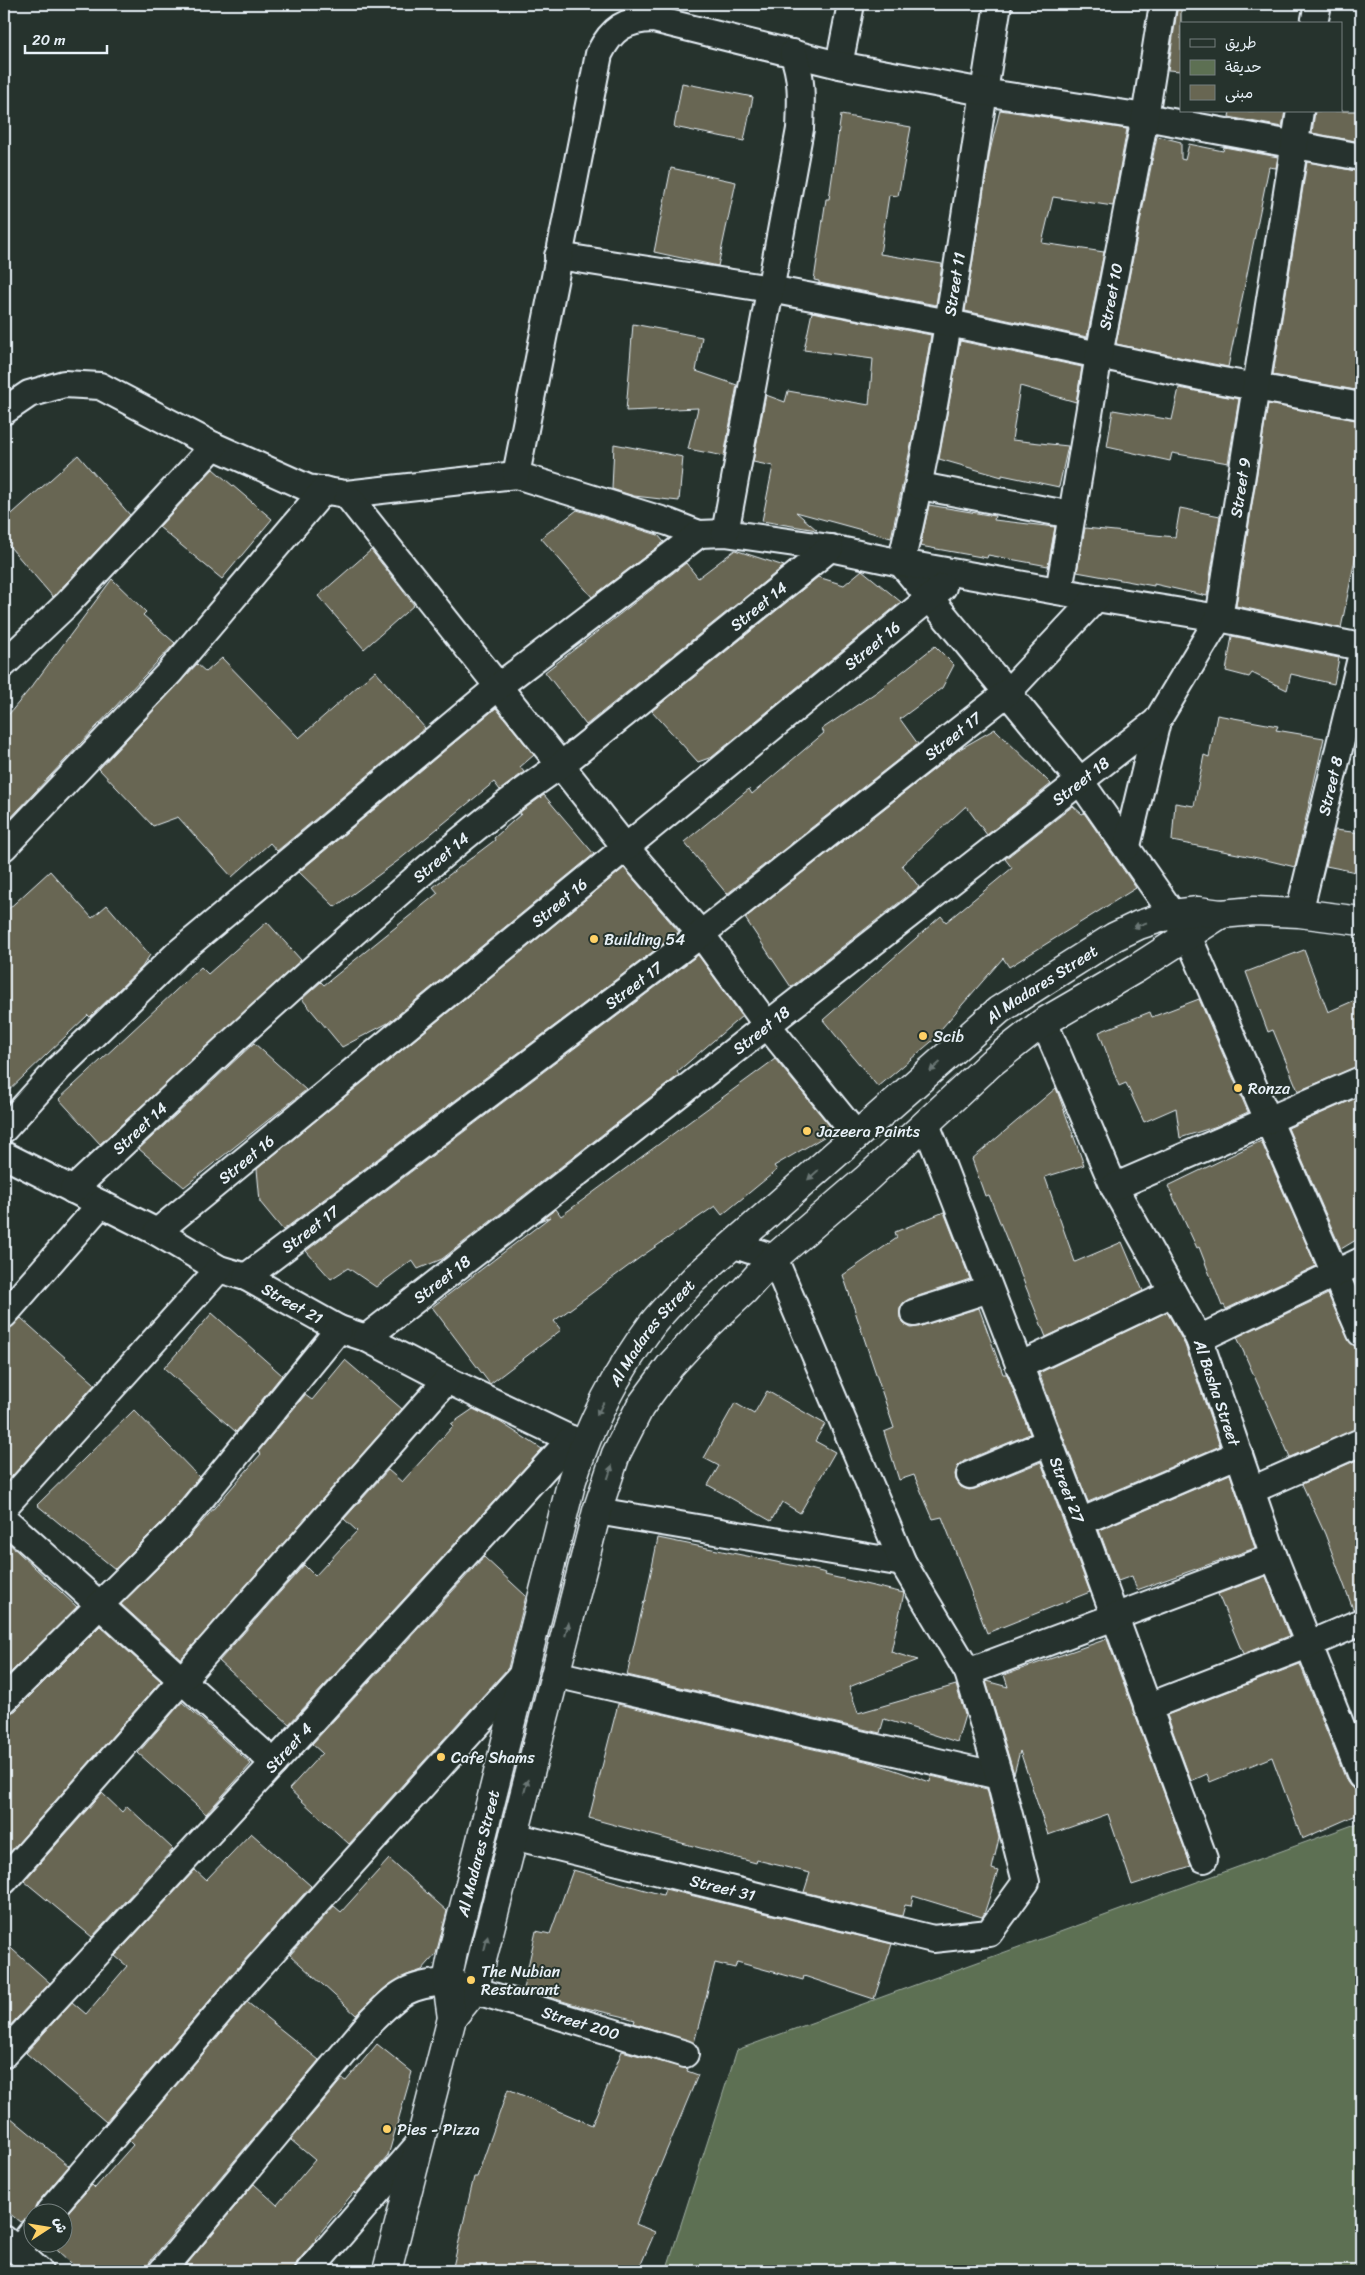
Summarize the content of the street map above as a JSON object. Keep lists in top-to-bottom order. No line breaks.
{"streets":{"street":["Street 11","Street 10","Street 9","Street 14","Street 16","Street 17","Street 18","Street 8","Al Madares Street","Street 21","Al Basha Street","Street 27","Street 4","Street 31","Street 200"]},"crossings":[["Street 9","Street 18"],["Street 14","Street 21"],["Street 16","Street 21"],["Street 17","Street 21"],["Street 18","Street 21"],["Street 8","Al Madares Street"],["Al Madares Street","Street 21"],["Al Madares Street","Al Basha Street"],["Al Madares Street","Street 27"],["Al Madares Street","Street 4"],["Al Madares Street","Street 31"],["Al Madares Street","Street 200"],["Street 21","Street 4"]],"places":["Building 54","Scib","Ronza","Jazeera Paints","Cafe Shams","The Nubian Restaurant","Pies - Pizza"],"legend":["طريق","حديقة","مبنى"],"scale_bar":"20 m","north":"right"}
